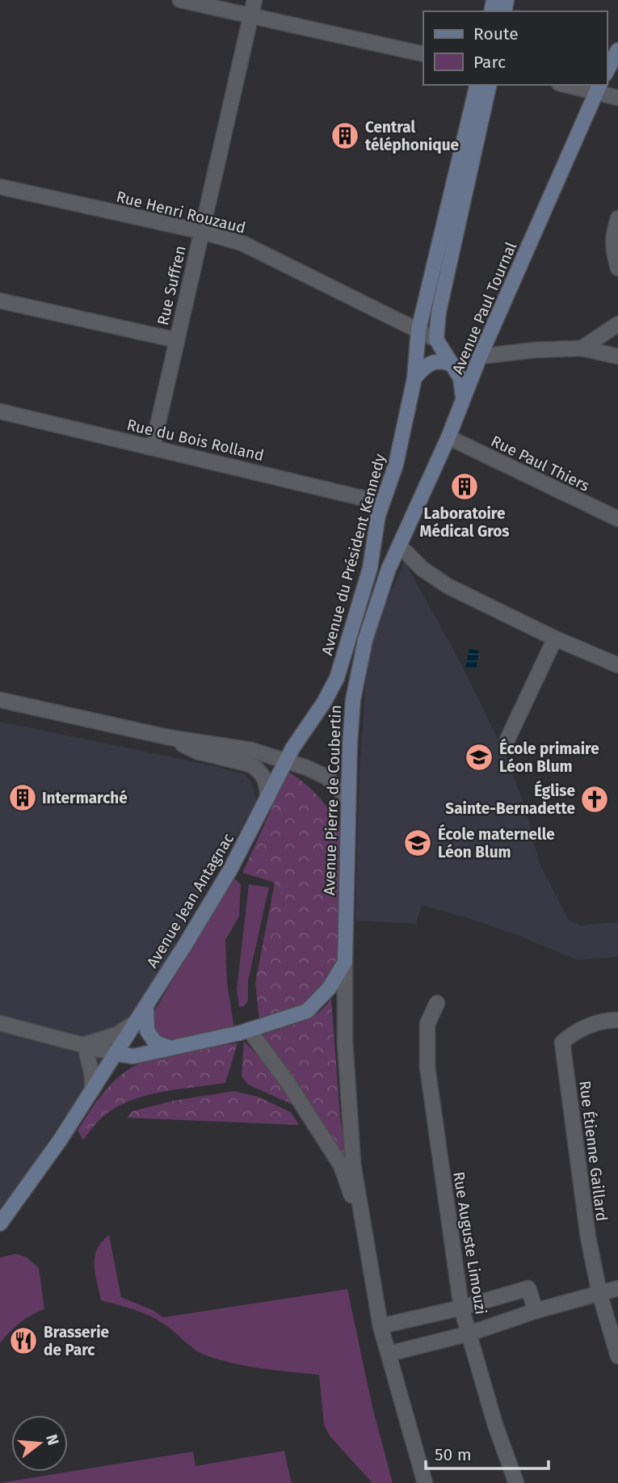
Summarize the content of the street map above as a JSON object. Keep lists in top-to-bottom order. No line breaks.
{"streets":{"main road":["Avenue Paul Tournal","Avenue du Président Kennedy","Avenue Pierre de Coubertin","Avenue Jean Antagnac"],"street":["Rue Henri Rouzaud","Rue Suffren","Rue du Bois Rolland","Rue Paul Thiers","Rue Étienne Gaillard","Rue Auguste Limouzi"]},"crossings":[["Rue Henri Rouzaud","Rue Suffren"],["Rue Henri Rouzaud","Avenue du Président Kennedy"],["Rue Suffren","Rue du Bois Rolland"],["Avenue Paul Tournal","Rue Paul Thiers"],["Avenue Paul Tournal","Avenue Pierre de Coubertin"],["Rue du Bois Rolland","Avenue du Président Kennedy"],["Avenue du Président Kennedy","Avenue Jean Antagnac"]],"places":{"building":["Central téléphonique","Laboratoire Médical Gros","Intermarché"],"school or university":["École primaire Léon Blum","École maternelle Léon Blum"],"church":["Église Sainte-Bernadette"],"restaurant":["Brasserie de Parc"]},"legend":["Route","Parc"],"scale_bar":"50 m","north":"right"}
